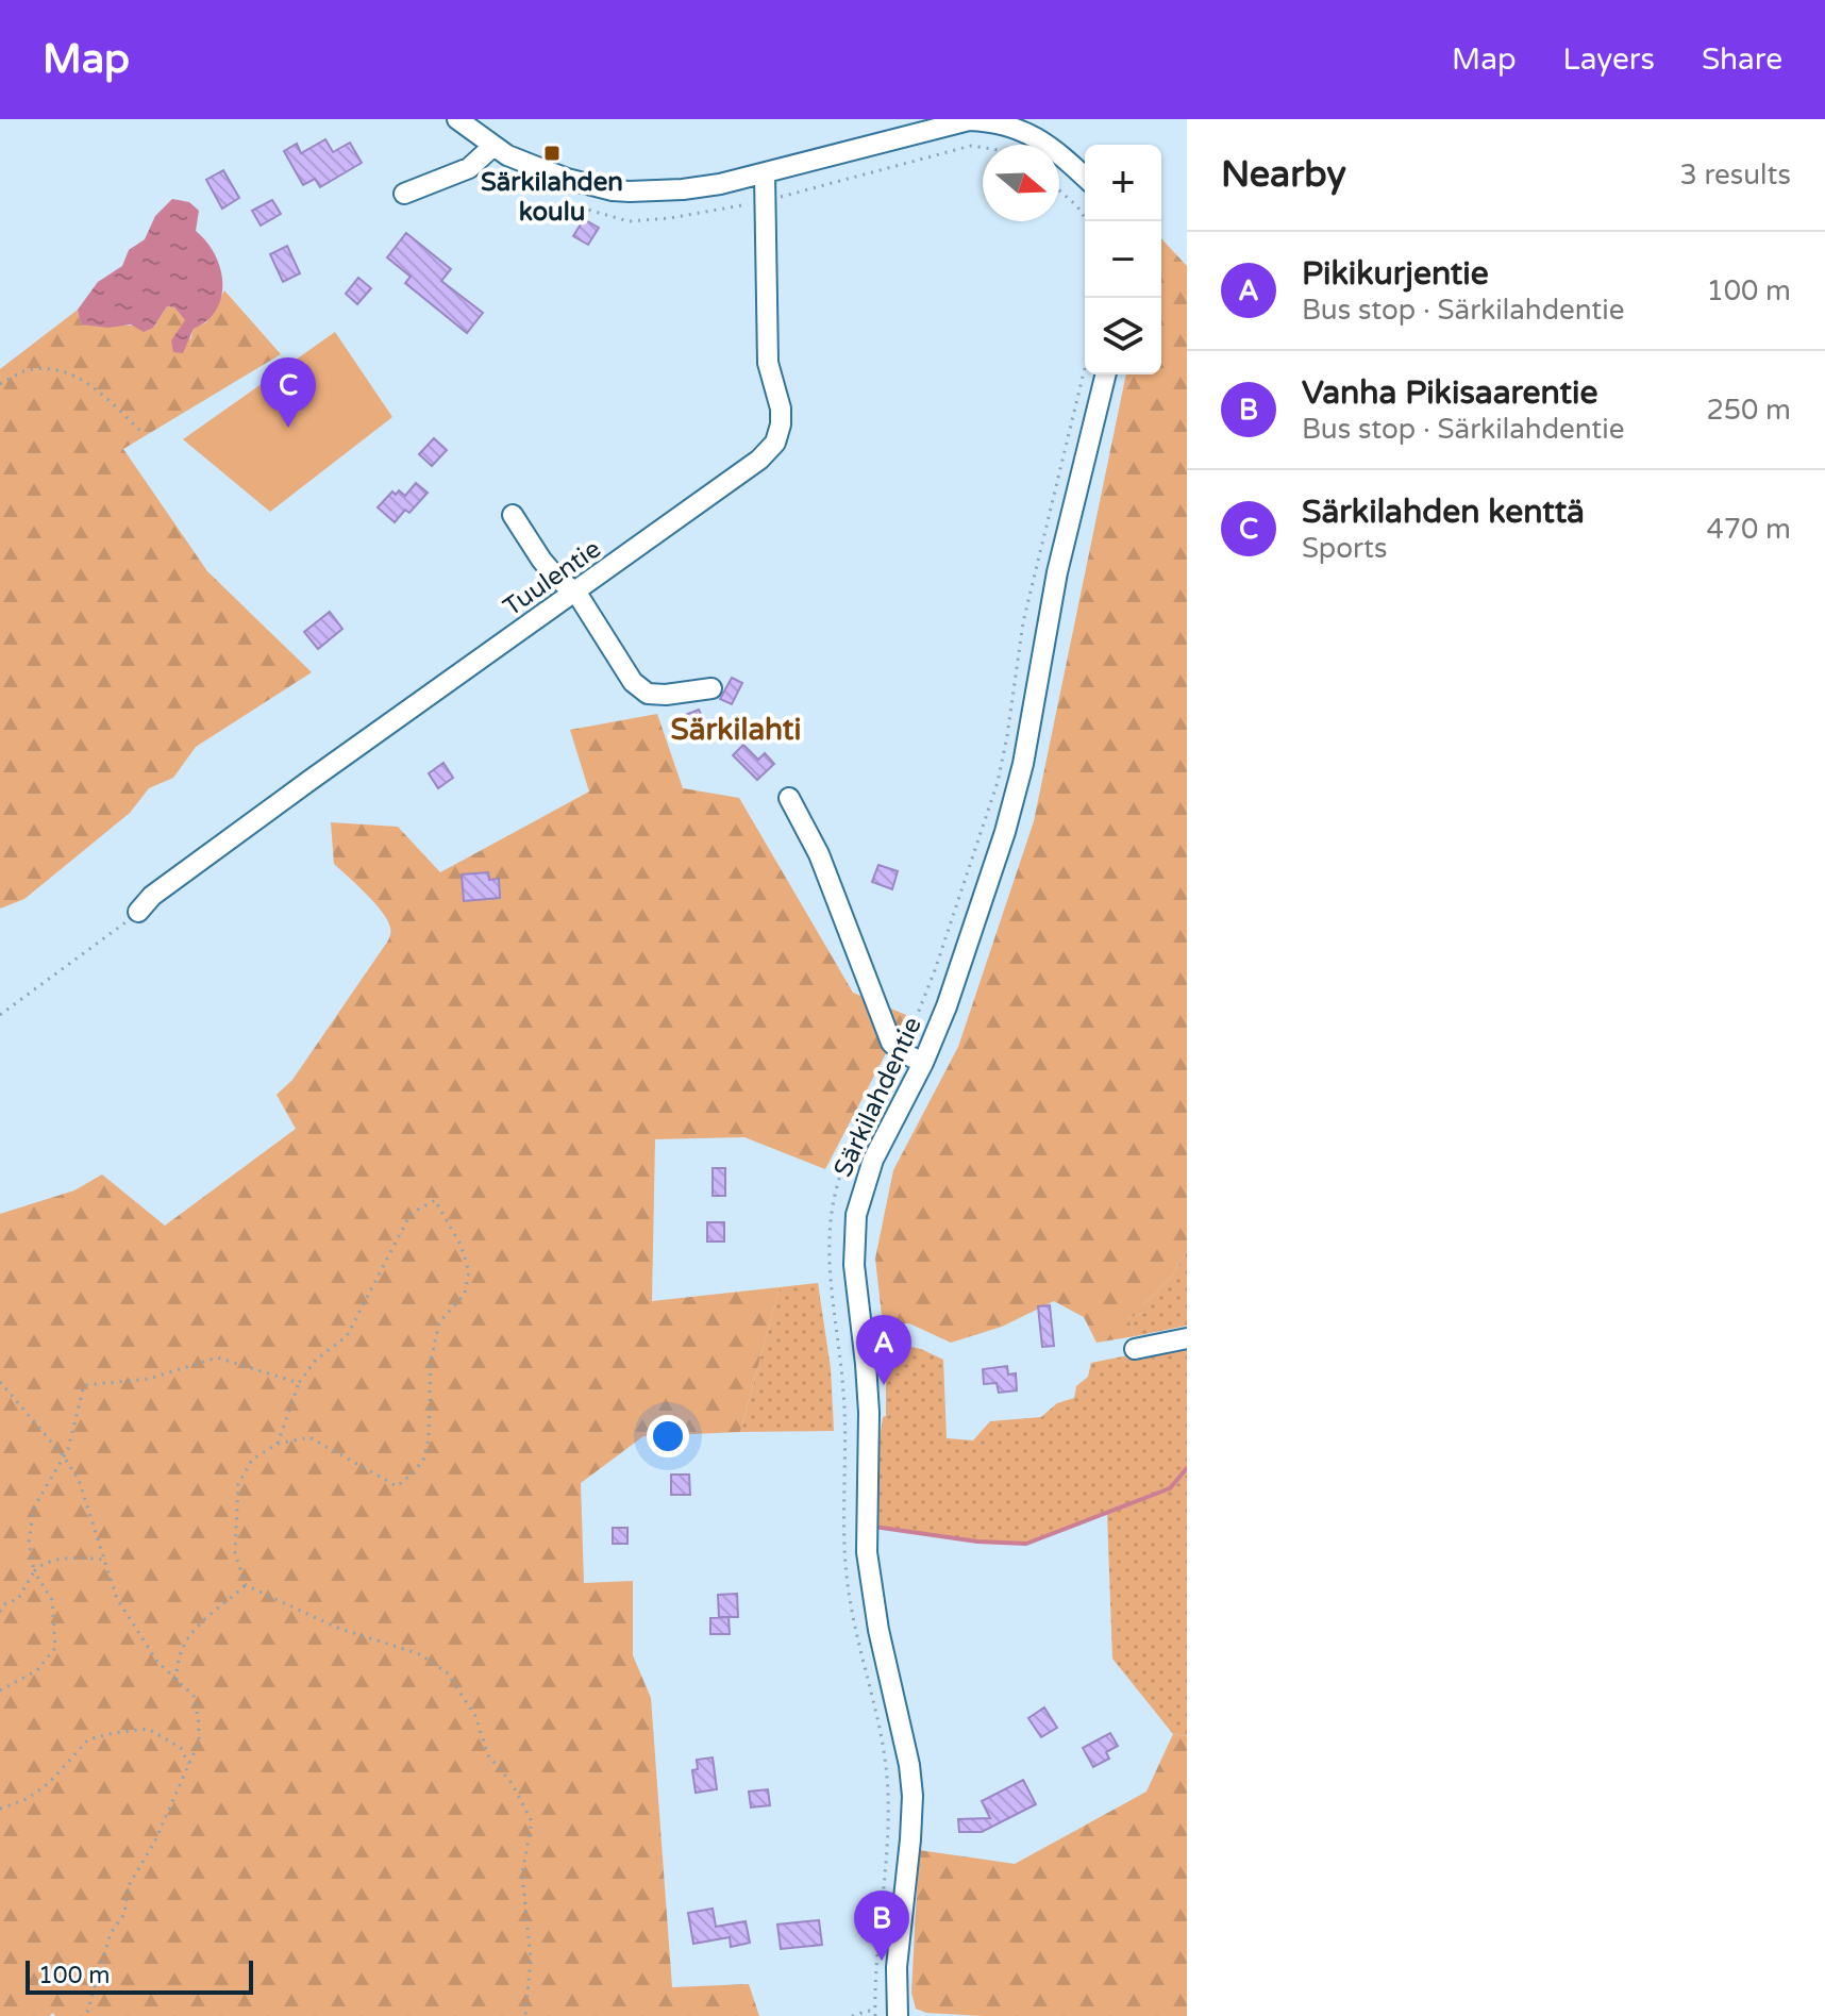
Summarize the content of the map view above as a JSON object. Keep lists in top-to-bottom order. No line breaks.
{"streets":{"street":["Tuulentie","Särkilahdentie"]},"districts":["Särkilahti"],"places":{"transit":["Särkilahden koulu"]},"scale_bar":"100 m","north":"right","page":{"header":"Map","nav":["Map","Layers","Share"],"heading":["Nearby","3 results"],"map_buttons":["+","−"],"list":[{"mark":"A","name":"Pikikurjentie","note":"Bus stop · Särkilahdentie","value":"100 m"},{"mark":"B","name":"Vanha Pikisaarentie","note":"Bus stop · Särkilahdentie","value":"250 m"},{"mark":"C","name":"Särkilahden kenttä","note":"Sports","value":"470 m"}],"pins":["C","A","B"],"scale":"100 m"}}
